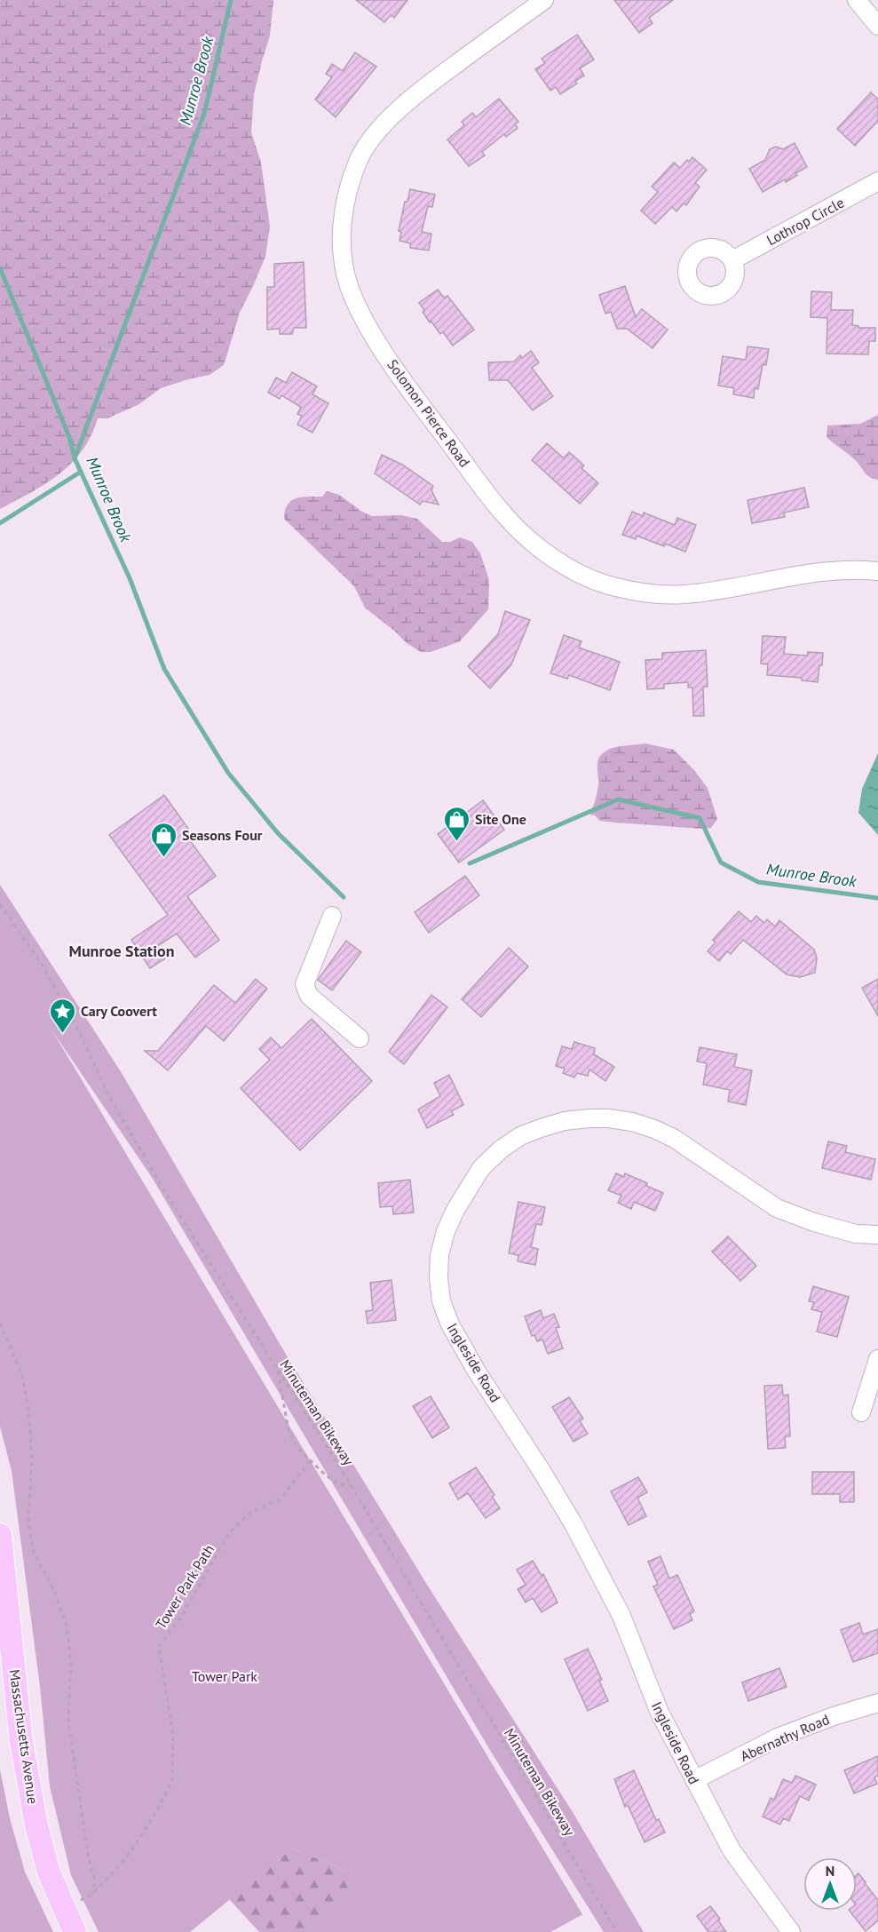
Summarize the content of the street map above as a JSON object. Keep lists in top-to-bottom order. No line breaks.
{"streets":{"main road":["Massachusetts Avenue"],"street":["Lothrop Circle","Solomon Pierce Road","Ingleside Road","Abernathy Road"],"path":["Minuteman Bikeway","Tower Park Path"]},"crossings":[["Ingleside Road","Abernathy Road"],["Tower Park Path","Massachusetts Avenue"]],"districts":["Munroe Station"],"water":["Munroe Brook"],"parks":["Tower Park"],"places":{"shop":["Site One","Seasons Four"],"place":["Cary Coovert"]},"north":"top"}
